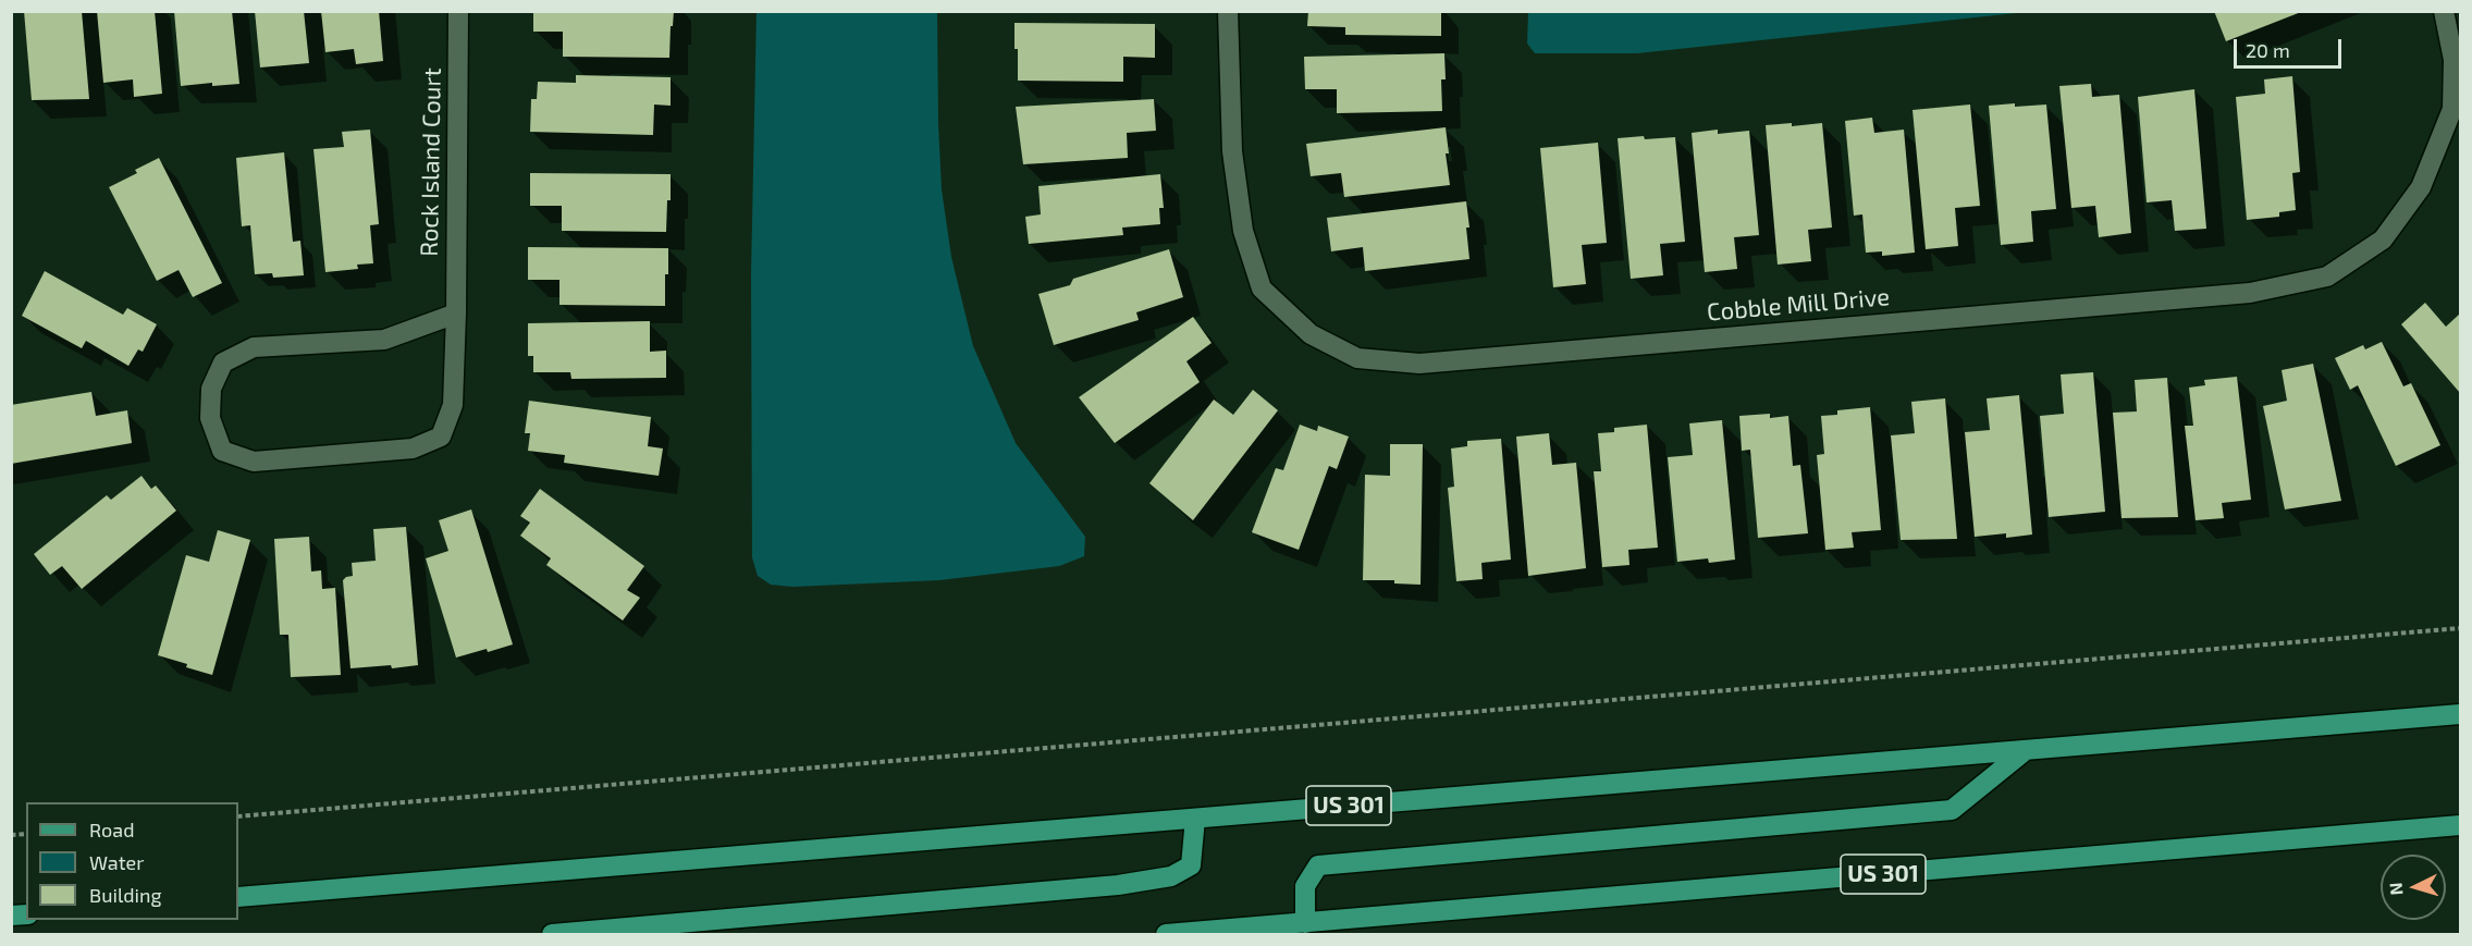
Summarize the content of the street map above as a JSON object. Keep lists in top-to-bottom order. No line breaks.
{"streets":{"main road":["US 301"],"street":["Rock Island Court","Cobble Mill Drive"]},"legend":["Road","Water","Building"],"scale_bar":"20 m","north":"left"}
